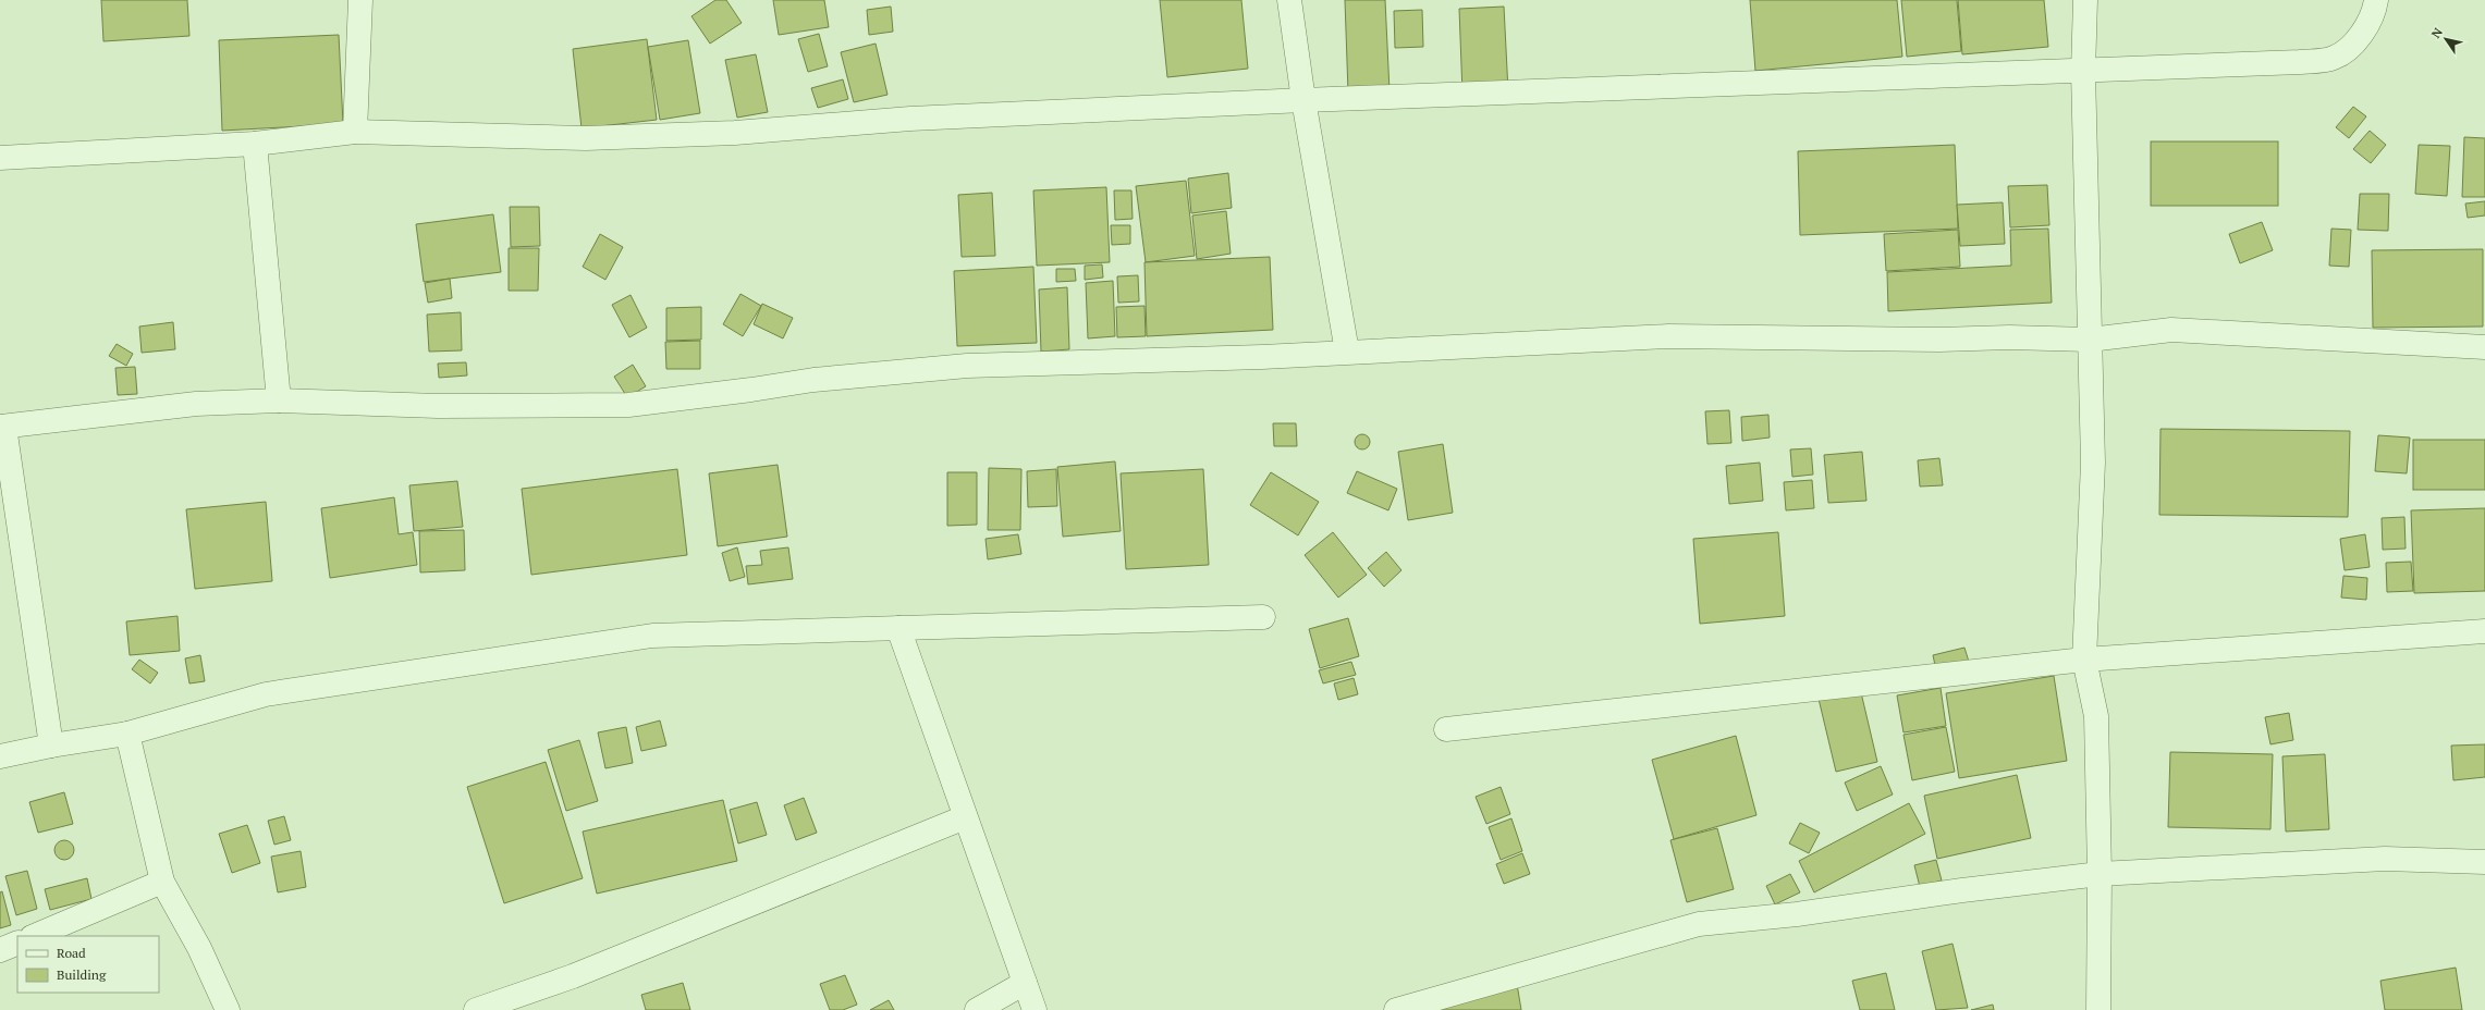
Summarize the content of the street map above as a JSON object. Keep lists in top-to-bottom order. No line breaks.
{"legend":["Road","Building"],"north":"top left"}
